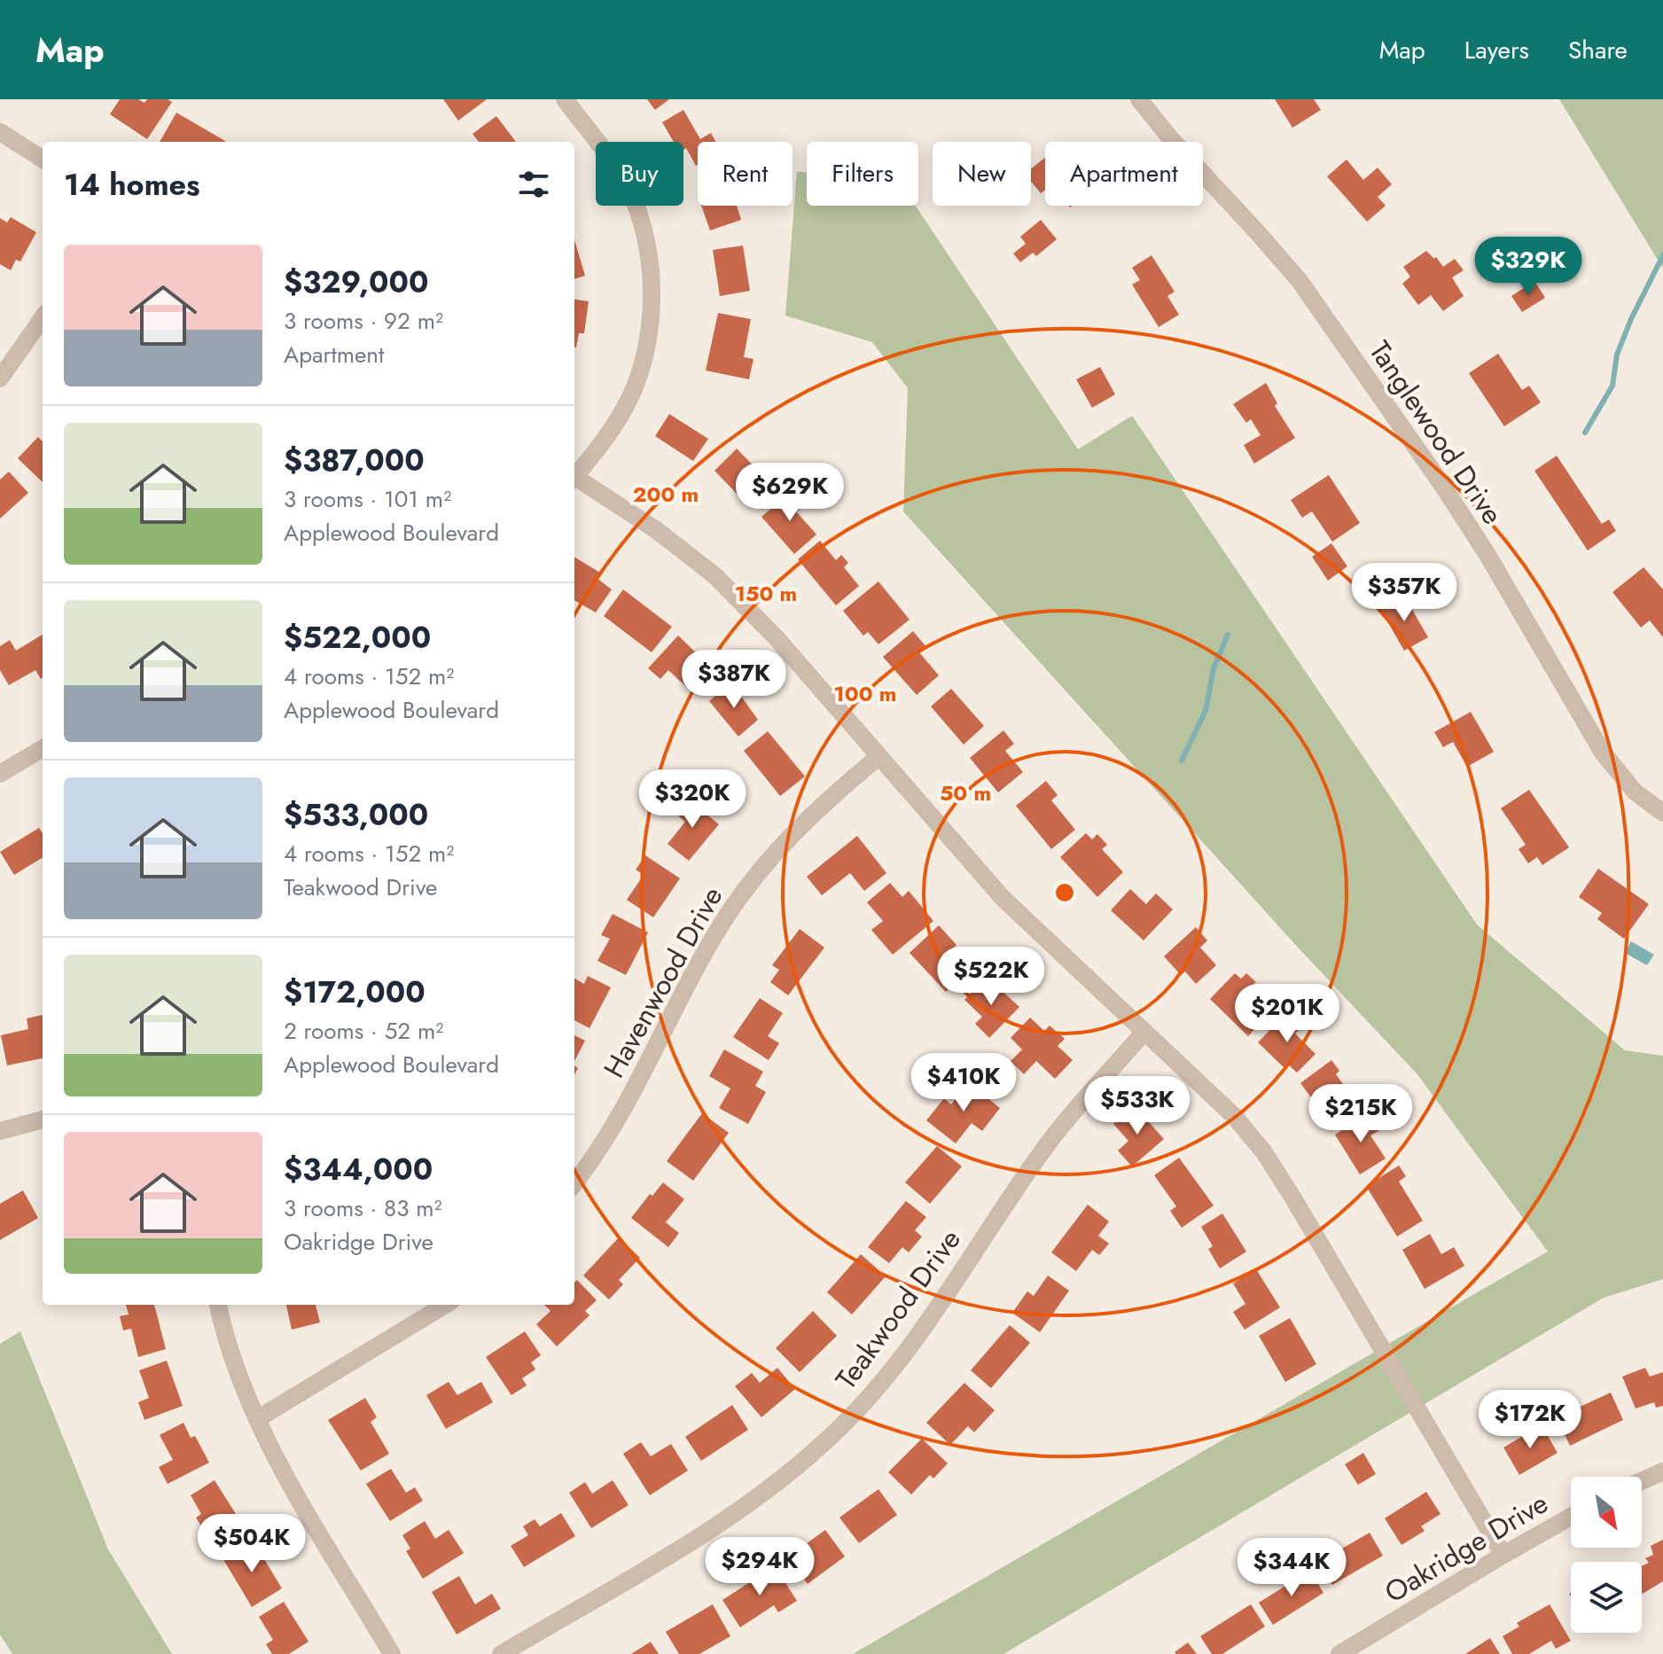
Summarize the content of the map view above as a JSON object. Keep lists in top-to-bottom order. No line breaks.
{"streets":{"street":["Tanglewood Drive","Havenwood Drive","Teakwood Drive","Oakridge Drive"]},"north":"bottom right","page":{"header":"Map","nav":["Map","Layers","Share"],"chip":["Buy","Rent","Filters","New","Apartment"],"heading":"14 homes","list":[{"name":"$329,000","note":"3 rooms · 92 m² · Apartment"},{"name":"$387,000","note":"3 rooms · 101 m² · Applewood Boulevard"},{"name":"$522,000","note":"4 rooms · 152 m² · Applewood Boulevard"},{"name":"$533,000","note":"4 rooms · 152 m² · Teakwood Drive"},{"name":"$172,000","note":"2 rooms · 52 m² · Applewood Boulevard"},{"name":"$344,000","note":"3 rooms · 83 m² · Oakridge Drive"}],"price":["$329K","$629K","$357K","$387K","$320K","$522K","$201K","$410K","$533K","$215K","$172K","$504K","$294K","$344K"]},"rings":["200 m","150 m","100 m","50 m"]}
